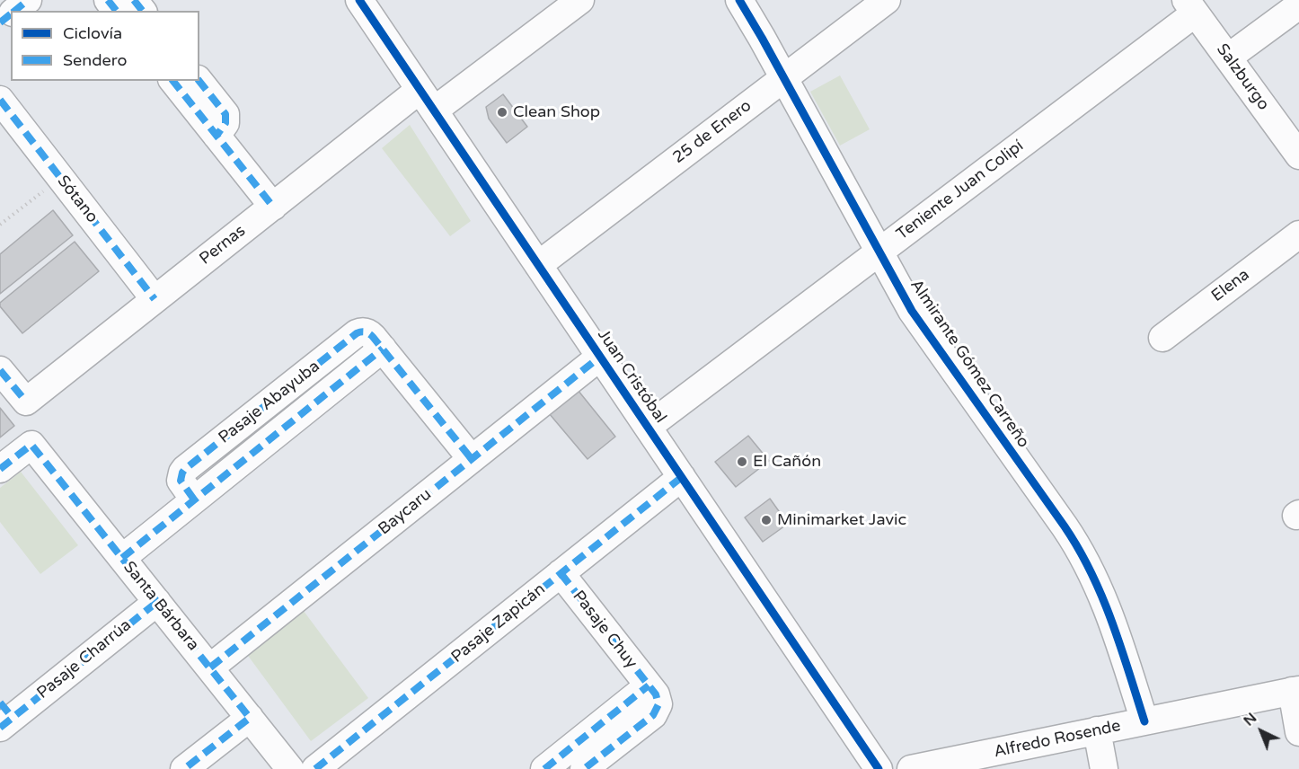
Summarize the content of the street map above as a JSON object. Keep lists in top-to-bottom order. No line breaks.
{"streets":{"street":["Salzburgo","25 de Enero","Teniente Juan Colipí","Sótano","Pernas","Elena","Almirante Gómez Carreño","Juan Cristóbal","Pasaje Abayuba","Baycaru","Santa Bárbara","Pasaje Zapicán","Pasaje Chuy","Pasaje Charrúa","Alfredo Rosende"]},"crossings":[["Salzburgo","Teniente Juan Colipí"],["25 de Enero","Almirante Gómez Carreño"],["25 de Enero","Juan Cristóbal"],["Teniente Juan Colipí","Almirante Gómez Carreño"],["Teniente Juan Colipí","Juan Cristóbal"],["Sótano","Pernas"],["Pernas","Juan Cristóbal"],["Almirante Gómez Carreño","Alfredo Rosende"],["Juan Cristóbal","Baycaru"],["Juan Cristóbal","Pasaje Zapicán"],["Pasaje Abayuba","Baycaru"],["Pasaje Abayuba","Santa Bárbara"],["Baycaru","Santa Bárbara"],["Santa Bárbara","Pasaje Charrúa"],["Pasaje Zapicán","Pasaje Chuy"]],"places":["Clean Shop","El Cañón","Minimarket Javic"],"legend":["Ciclovía","Sendero"],"north":"top left"}
